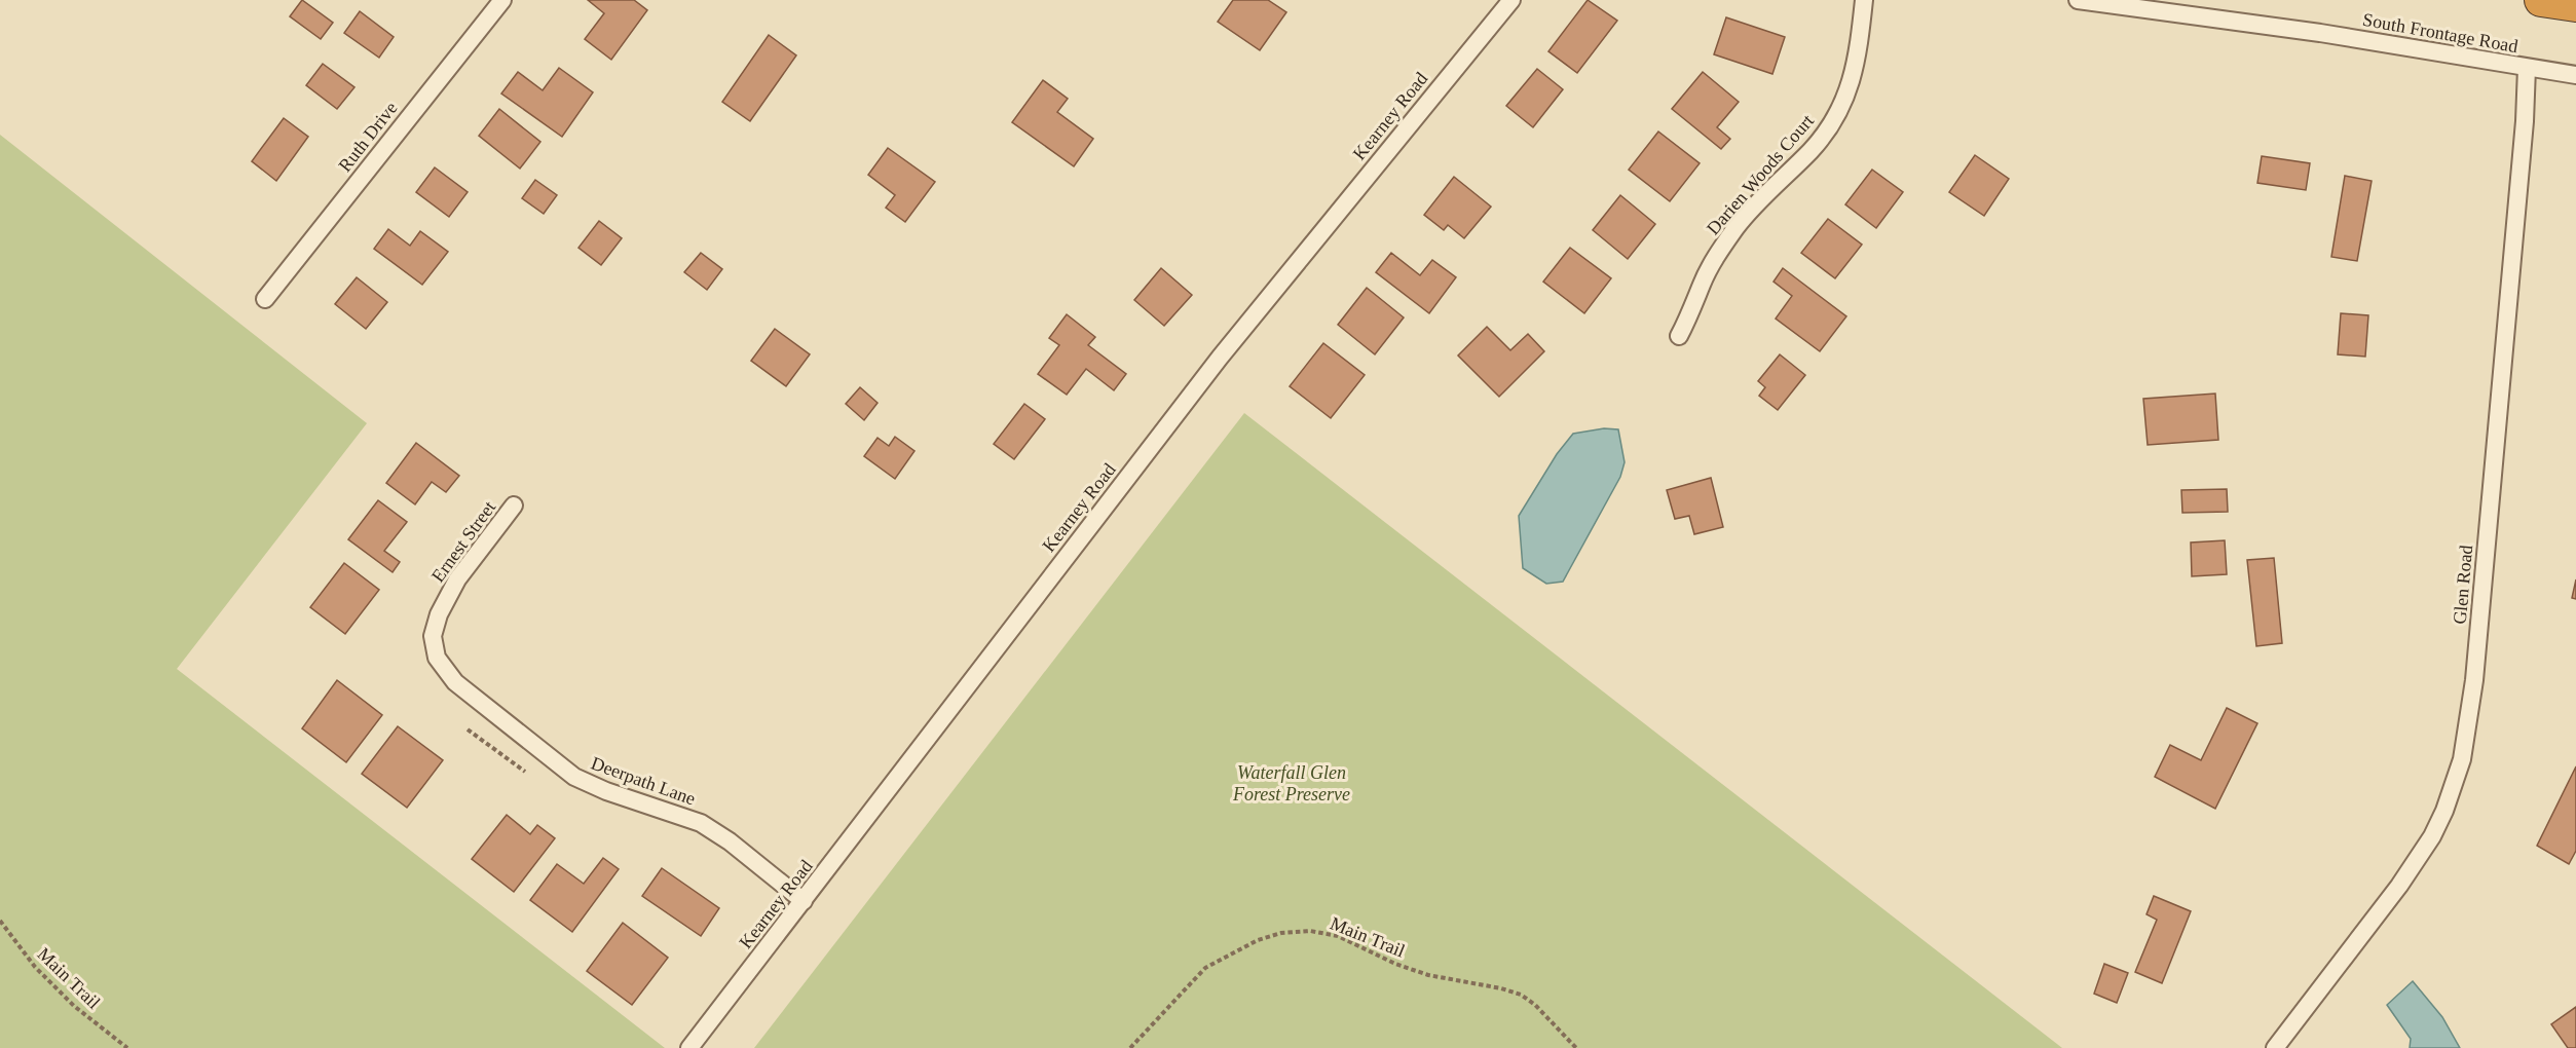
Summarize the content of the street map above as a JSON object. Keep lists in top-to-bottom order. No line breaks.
{"streets":{"street":["South Frontage Road","Kearney Road","Ruth Drive","Darien Woods Court","Ernest Street","Glen Road","Deerpath Lane"],"path":["Main Trail"]},"crossings":[["South Frontage Road","Glen Road"],["Kearney Road","Deerpath Lane"],["Ernest Street","Deerpath Lane"]],"parks":["Waterfall Glen Forest Preserve"]}
